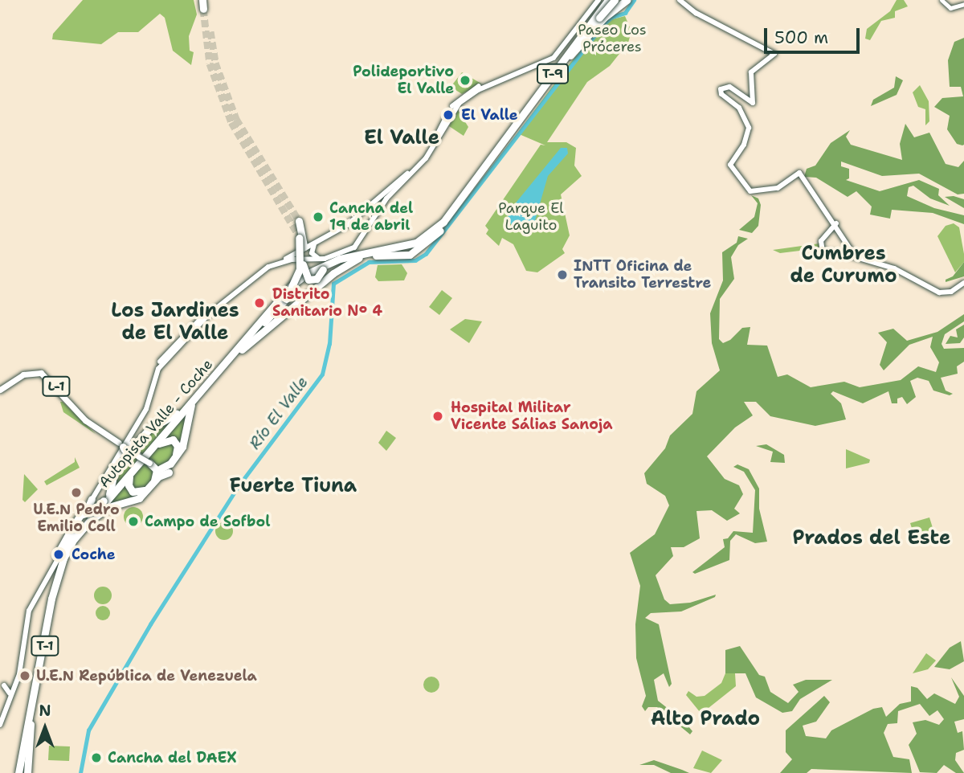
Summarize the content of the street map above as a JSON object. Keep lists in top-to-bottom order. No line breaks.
{"streets":{"highway":["T-9","Autopista Valle - Coche","T-1"],"main road":["L-1"]},"crossings":[["T-9","Autopista Valle - Coche"],["Autopista Valle - Coche","T-1"]],"districts":["El Valle","Cumbres de Curumo","Los Jardines de El Valle","Fuerte Tiuna","Prados del Este","Alto Prado"],"water":["Río El Valle"],"parks":["Paseo Los Próceres","Parque El Laguito"],"places":["Polideportivo El Valle","El Valle","Cancha del 19 de abril","INTT Oficina de Transito Terrestre","Distrito Sanitario N° 4","Hospital Militar Vicente Sálias Sanoja","U.E.N Pedro Emilio Coll","Campo de Sofbol","Coche","U.E.N República de Venezuela","Cancha del DAEX"],"scale_bar":"500 m","north":"top"}
